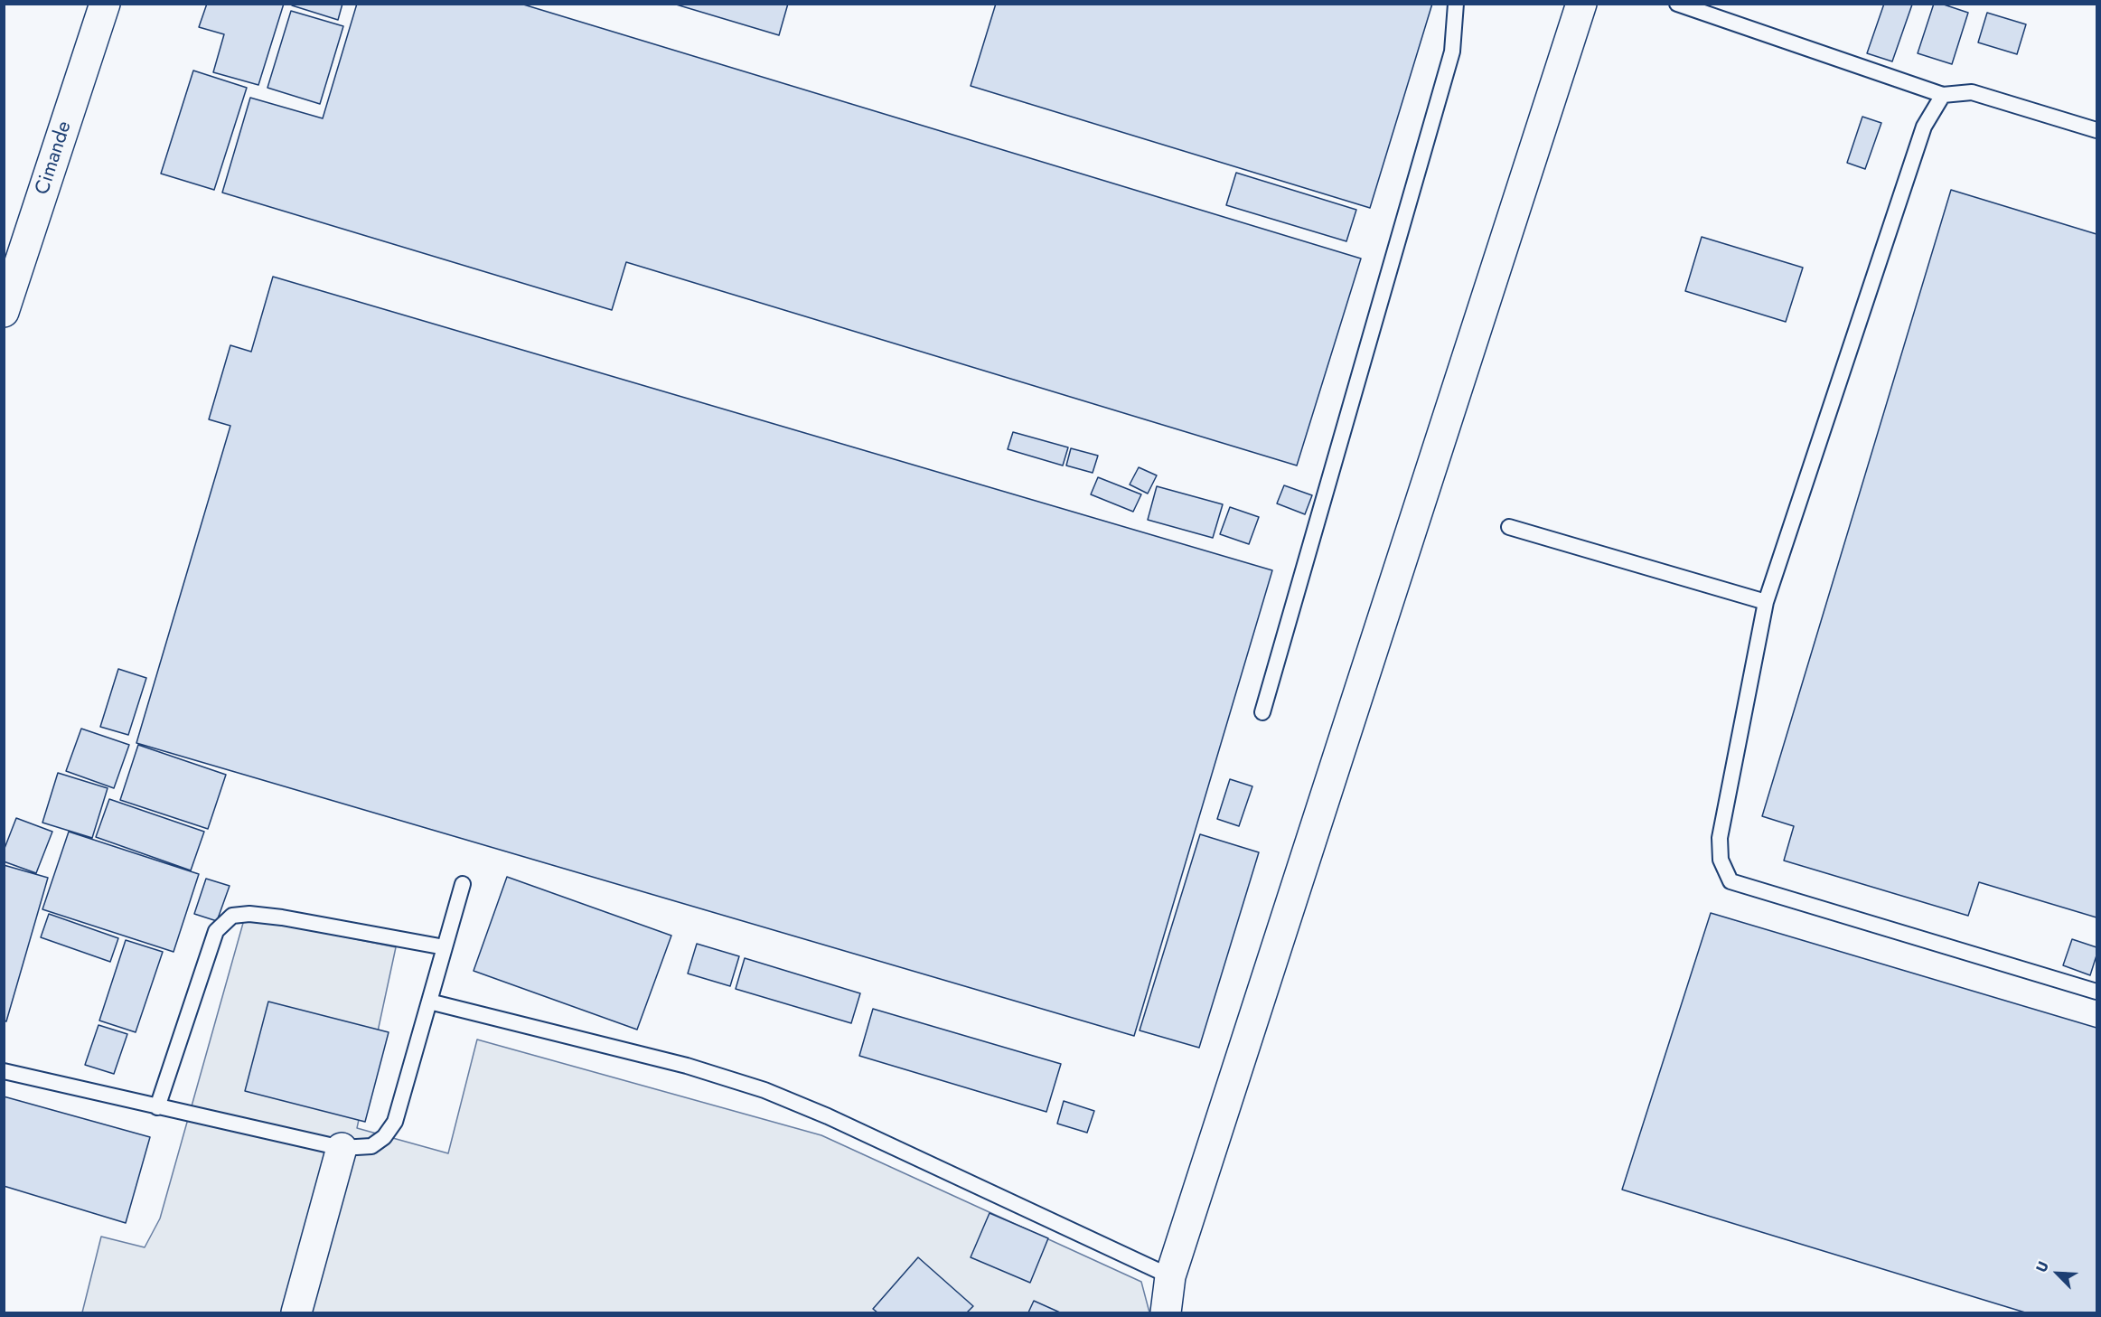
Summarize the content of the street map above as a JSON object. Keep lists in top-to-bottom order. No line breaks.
{"streets":{"street":["Cimande"]},"north":"top left"}
